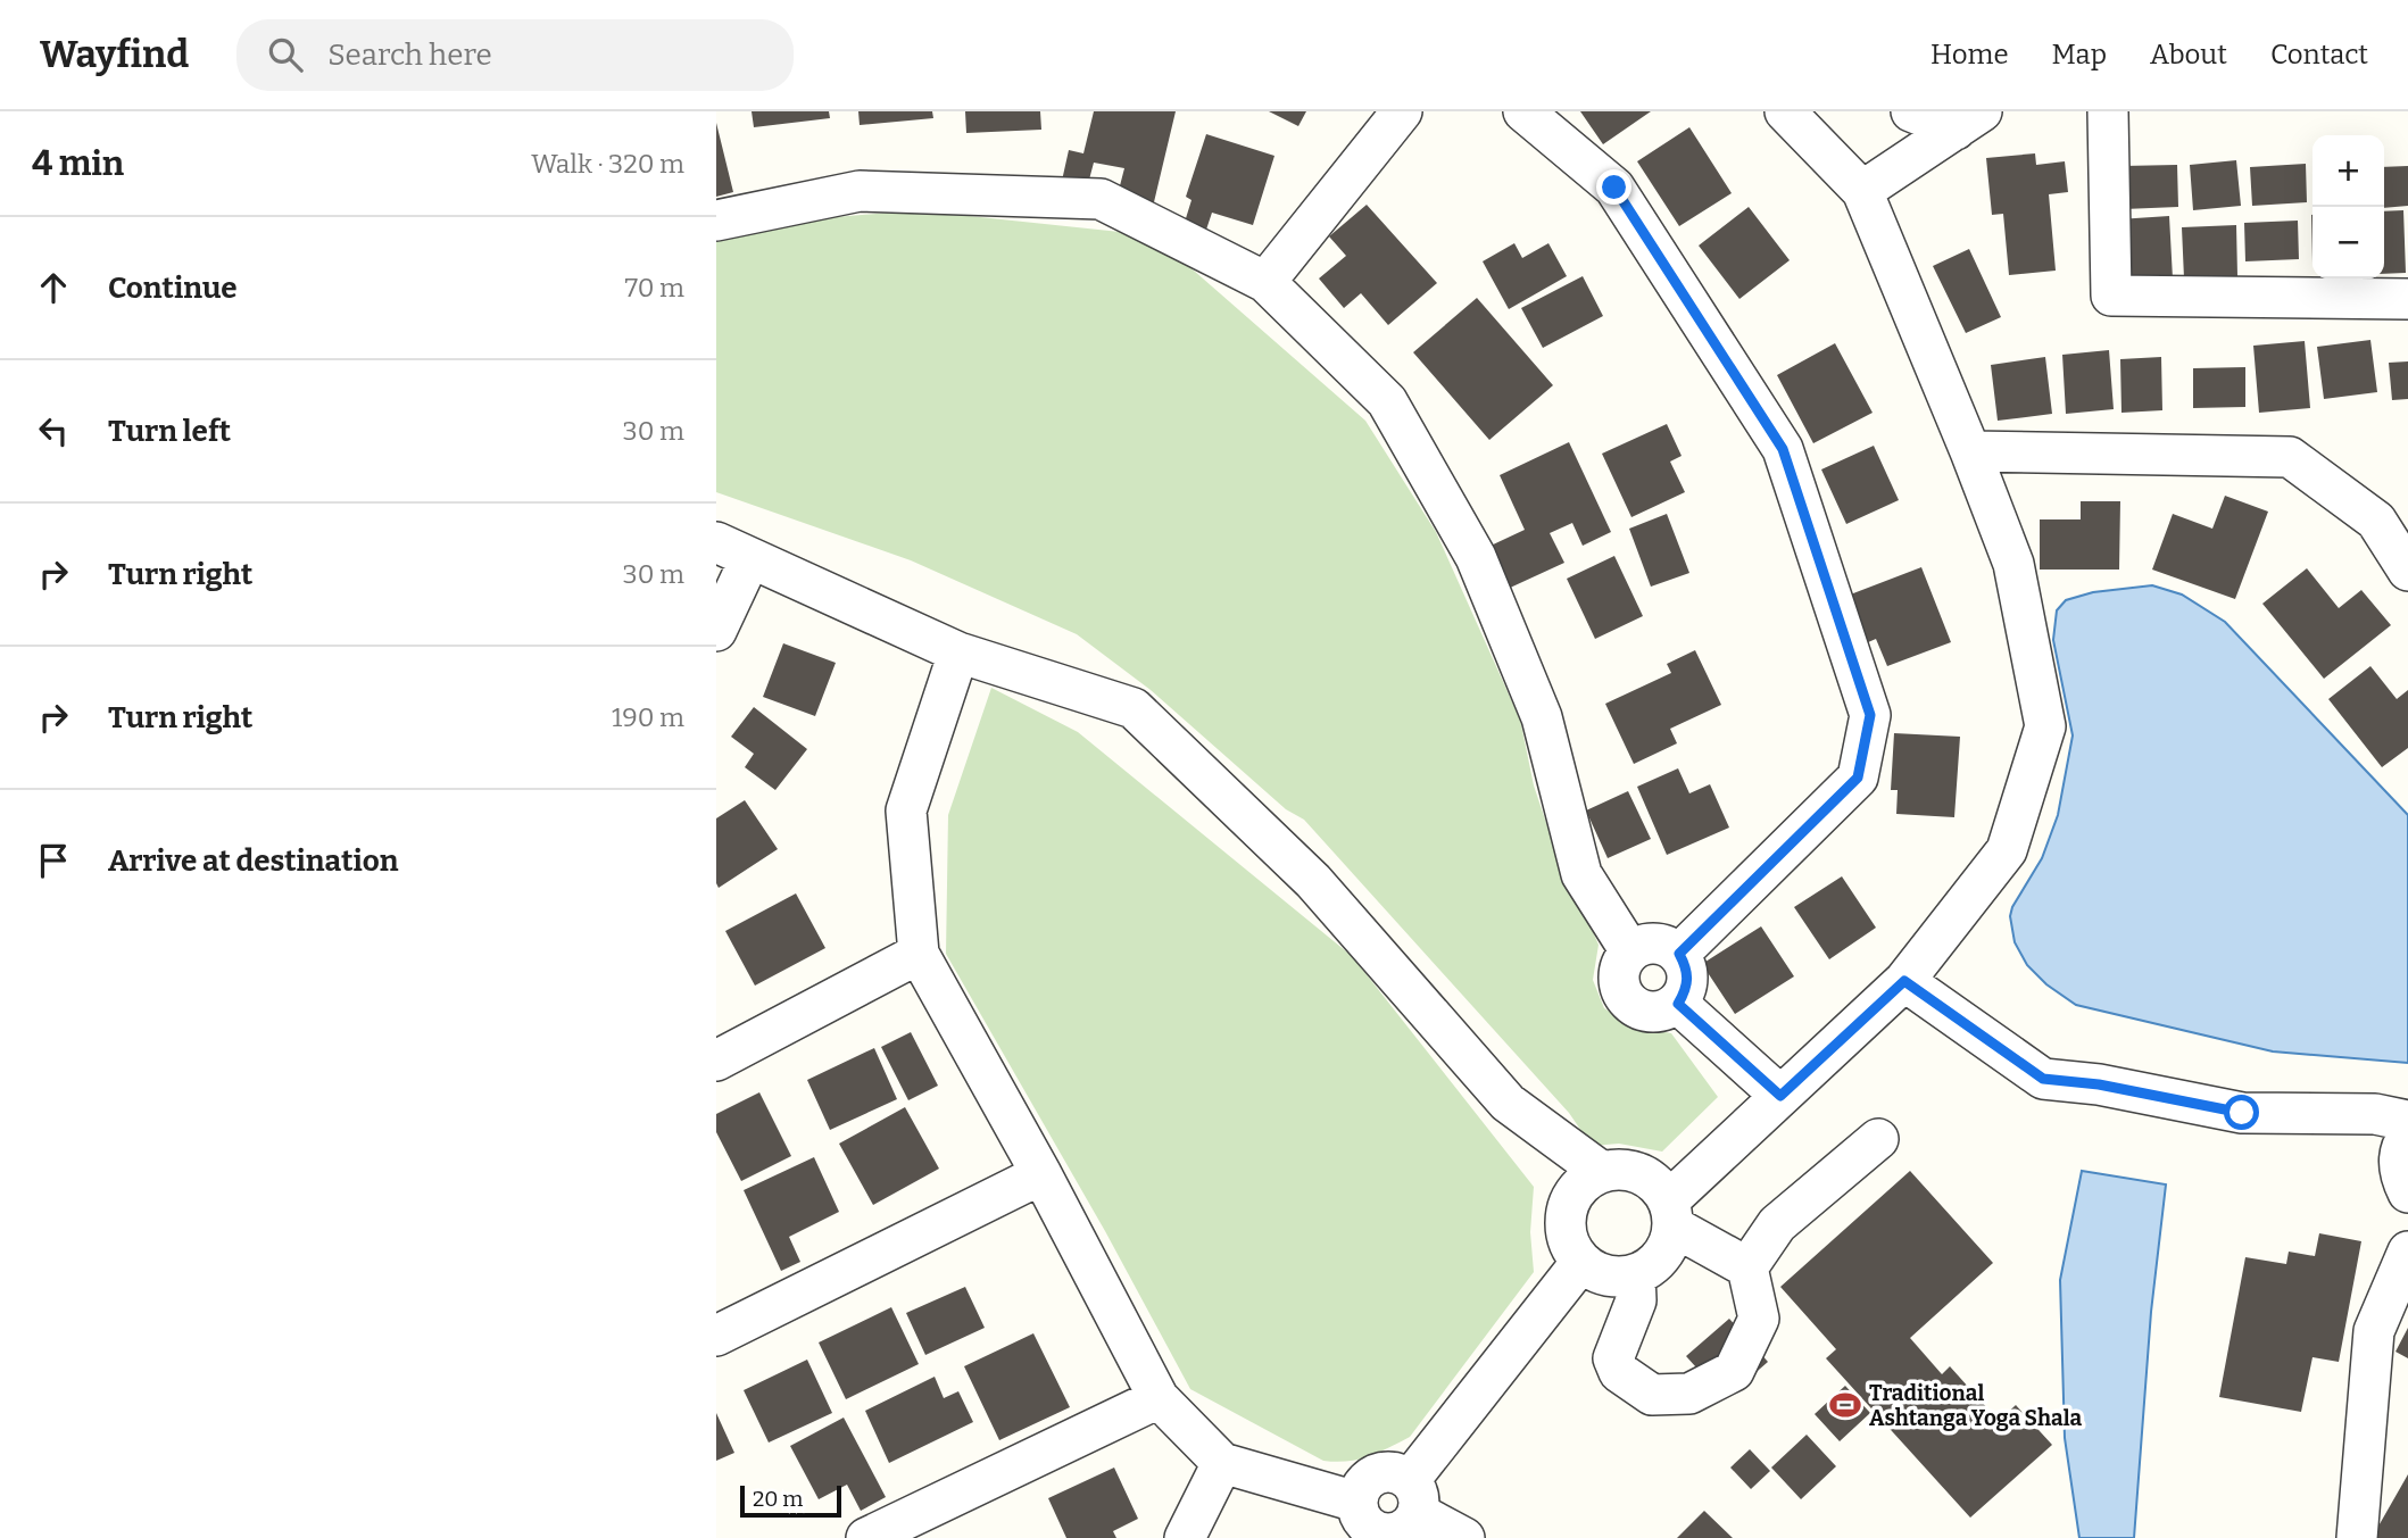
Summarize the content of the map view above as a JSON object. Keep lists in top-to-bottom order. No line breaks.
{"places":{"sports":["Traditional Ashtanga Yoga Shala"]},"scale_bar":"20 m","page":{"header":"Wayfind","search":"Search here","nav":["Home","Map","About","Contact"],"heading":["4 min","Walk · 320 m"],"map_buttons":["+","−"],"list":[["Continue","70 m"],["Turn left","30 m"],["Turn right","30 m"],["Turn right","190 m"],"Arrive at destination"],"scale":"20 m"}}
